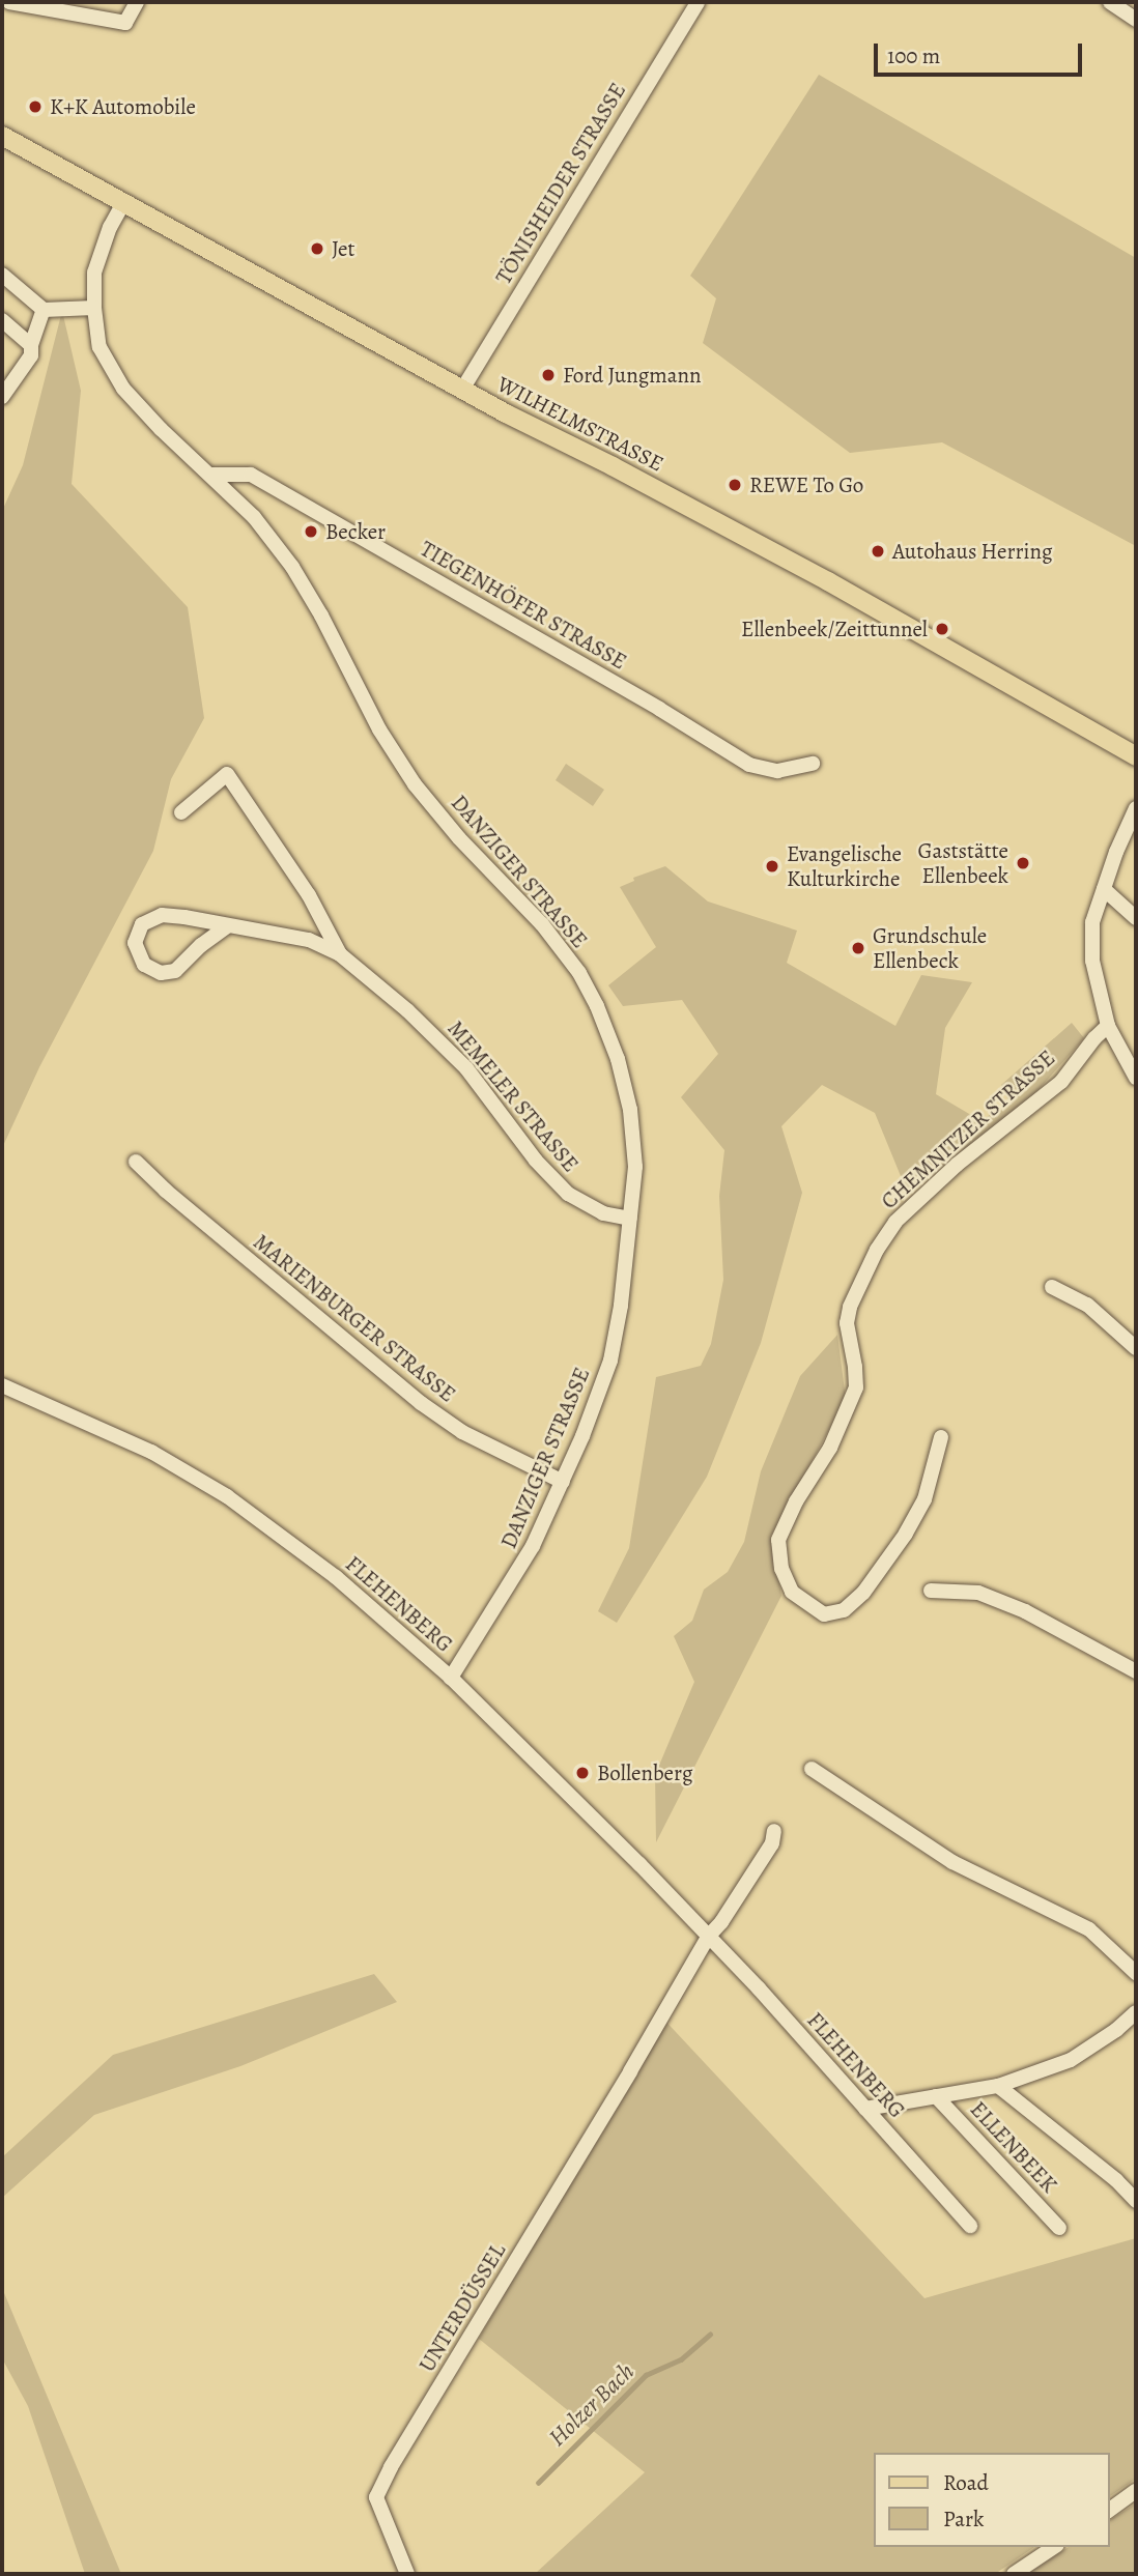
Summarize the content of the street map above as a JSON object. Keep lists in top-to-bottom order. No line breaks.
{"streets":{"main road":["WILHELMSTRASSE"],"street":["TÖNISHEIDER STRASSE","TIEGENHÖFER STRASSE","DANZIGER STRASSE","MEMELER STRASSE","CHEMNITZER STRASSE","MARIENBURGER STRASSE","FLEHENBERG","ELLENBEEK","UNTERDÜSSEL"]},"crossings":[["TÖNISHEIDER STRASSE","WILHELMSTRASSE"],["WILHELMSTRASSE","DANZIGER STRASSE"],["TIEGENHÖFER STRASSE","DANZIGER STRASSE"],["DANZIGER STRASSE","MEMELER STRASSE"],["DANZIGER STRASSE","MARIENBURGER STRASSE"],["DANZIGER STRASSE","FLEHENBERG"],["FLEHENBERG","ELLENBEEK"],["FLEHENBERG","UNTERDÜSSEL"]],"water":["Holzer Bach"],"places":["K+K Automobile","Jet","Ford Jungmann","REWE To Go","Becker","Autohaus Herring","Ellenbeek/Zeittunnel","Gaststätte Ellenbeek","Evangelische Kulturkirche","Grundschule Ellenbeck","Bollenberg"],"legend":["Road","Park"],"scale_bar":"100 m"}
